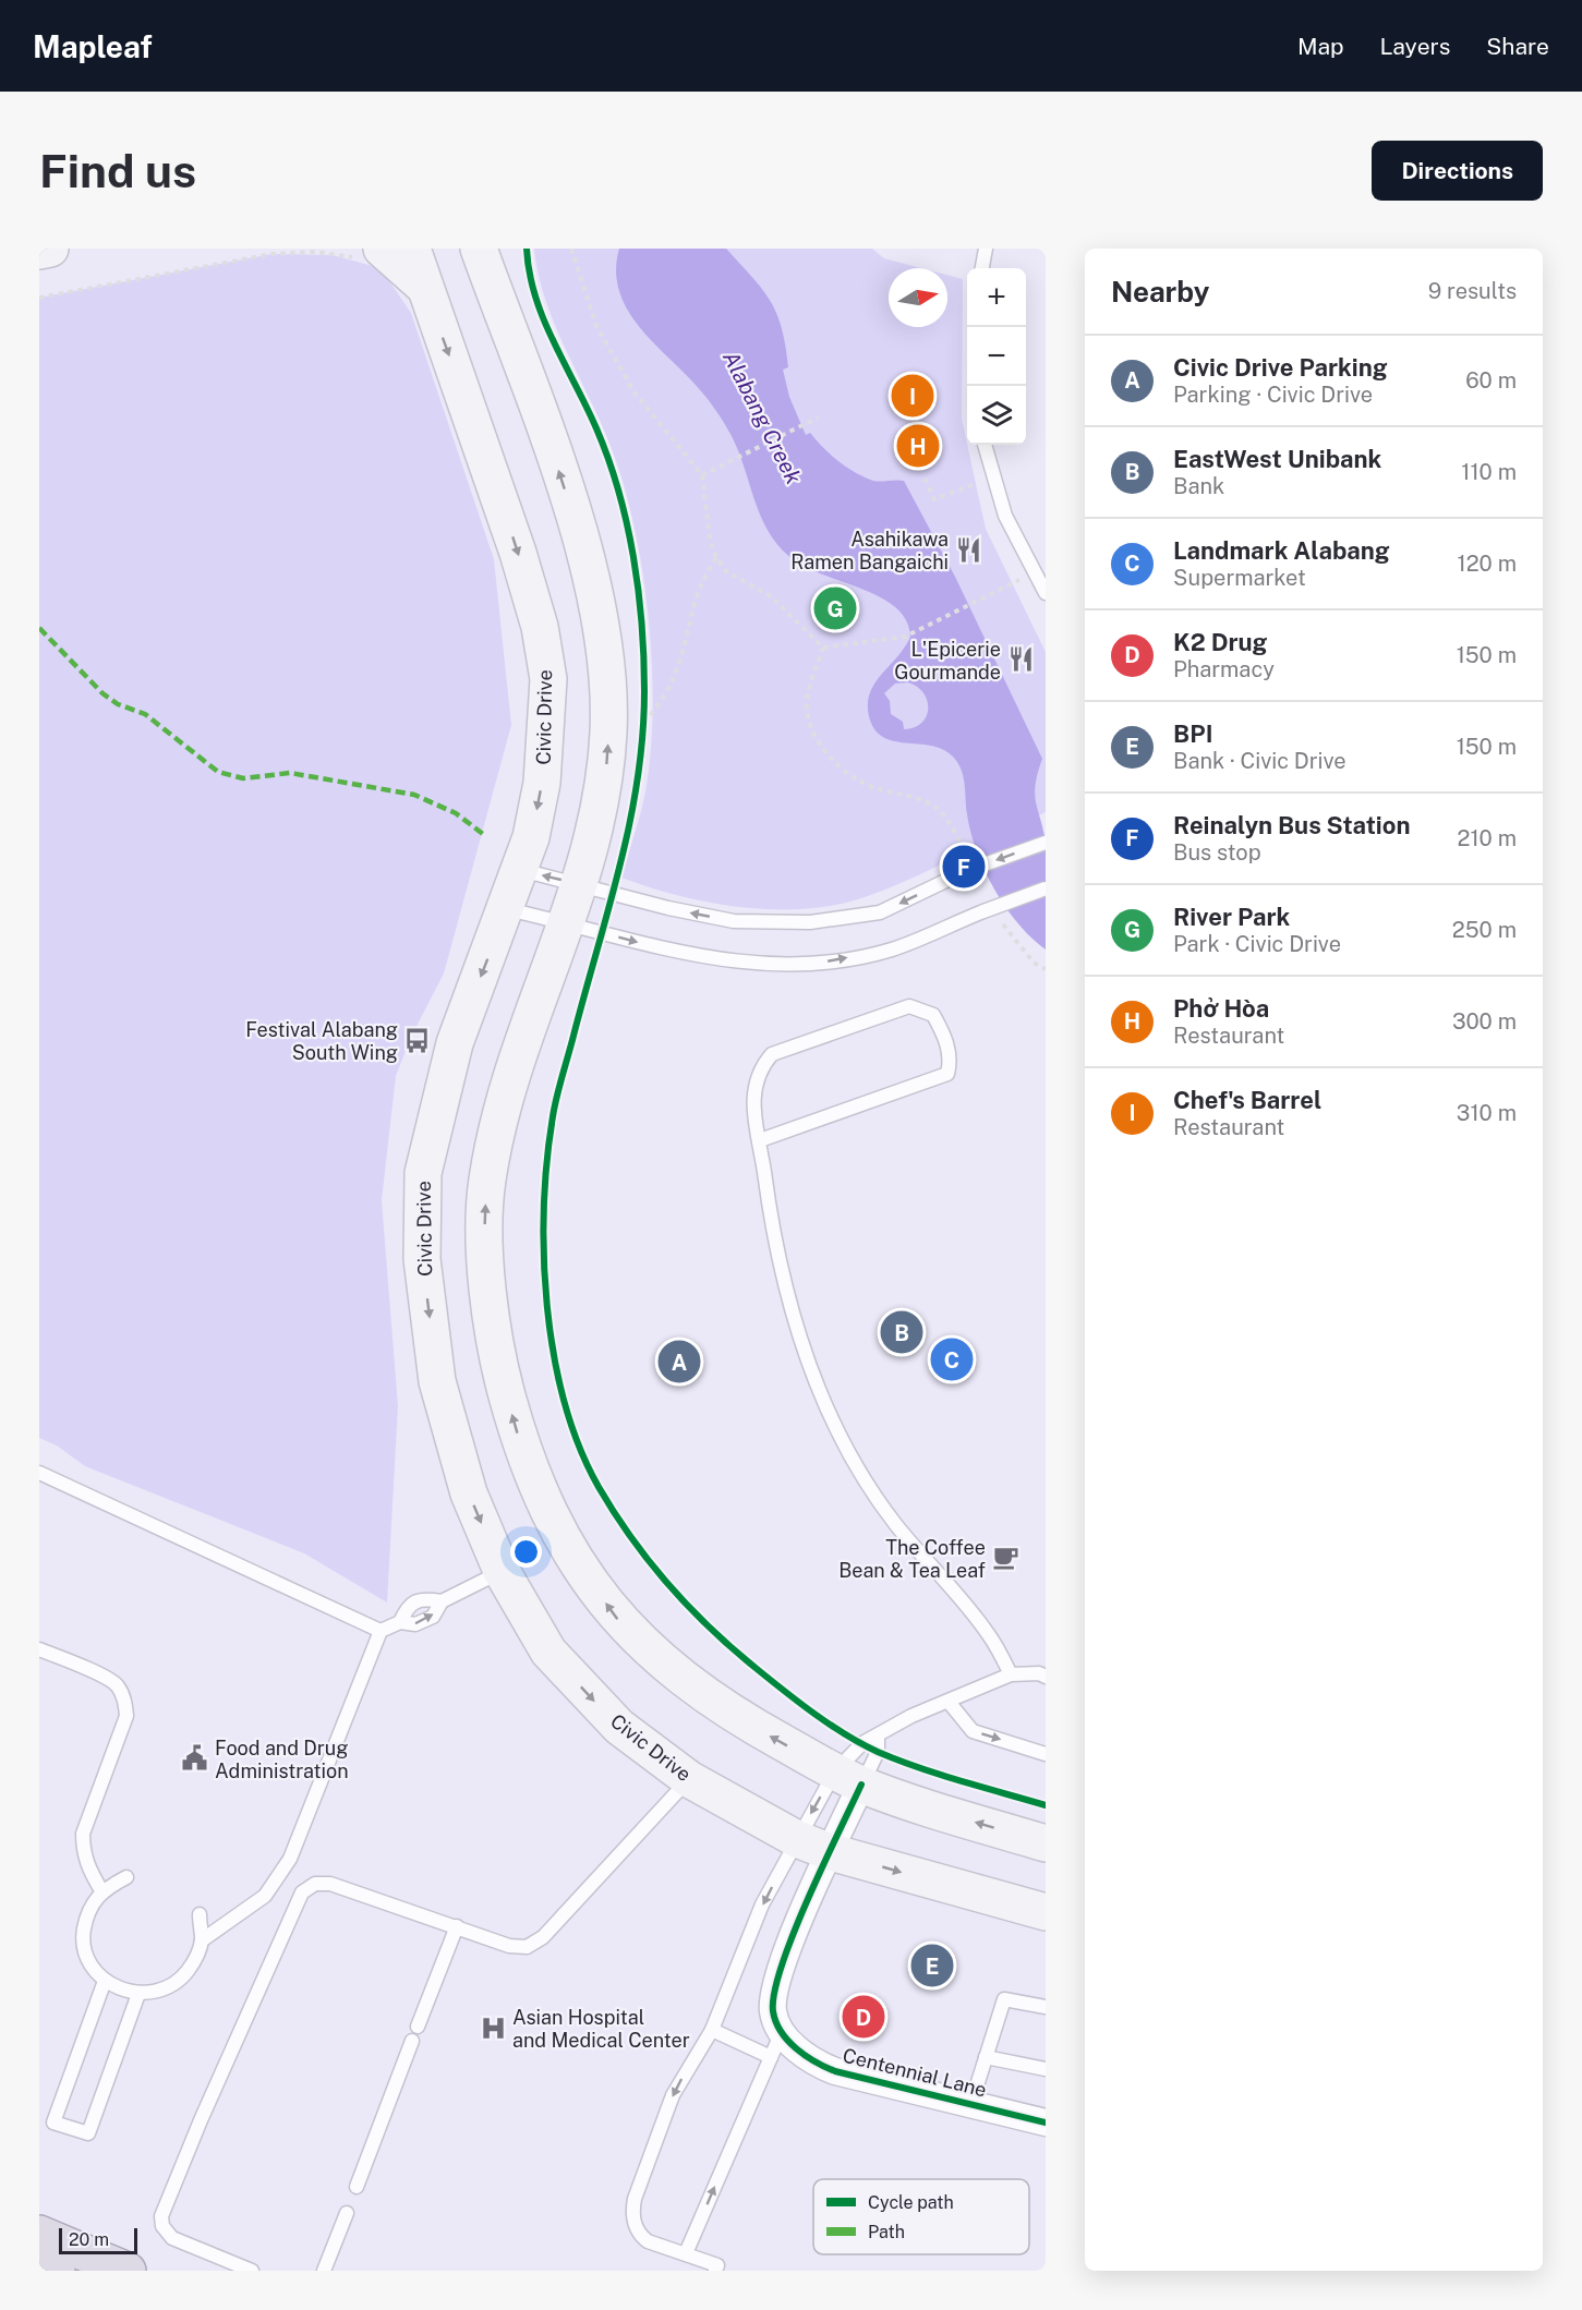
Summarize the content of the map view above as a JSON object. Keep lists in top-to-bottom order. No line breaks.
{"streets":{"main road":["Civic Drive"],"street":["Centennial Lane"]},"water":["Alabang Creek"],"places":{"restaurant":["Asahikawa Ramen Bangaichi","L'Epicerie Gourmande"],"bus stop":["Festival Alabang South Wing"],"cafe":["The Coffee Bean & Tea Leaf"],"public building":["Food and Drug Administration"],"hospital":["Asian Hospital and Medical Center"]},"legend":["Cycle path","Path"],"scale_bar":"20 m","north":"right","page":{"header":"Mapleaf","nav":["Map","Layers","Share"],"buttons":"Directions","title":"Find us","heading":["Nearby","9 results"],"map_buttons":["+","−"],"list":[{"mark":"A","name":"Civic Drive Parking","note":"Parking · Civic Drive","value":"60 m"},{"mark":"B","name":"EastWest Unibank","note":"Bank","value":"110 m"},{"mark":"C","name":"Landmark Alabang","note":"Supermarket","value":"120 m"},{"mark":"D","name":"K2 Drug","note":"Pharmacy","value":"150 m"},{"mark":"E","name":"BPI","note":"Bank · Civic Drive","value":"150 m"},{"mark":"F","name":"Reinalyn Bus Station","note":"Bus stop","value":"210 m"},{"mark":"G","name":"River Park","note":"Park · Civic Drive","value":"250 m"},{"mark":"H","name":"Phở Hòa","note":"Restaurant","value":"300 m"},{"mark":"I","name":"Chef's Barrel","note":"Restaurant","value":"310 m"}],"pins":["I","H","G","F","B","C","A","E","D"],"scale":"20 m"}}
